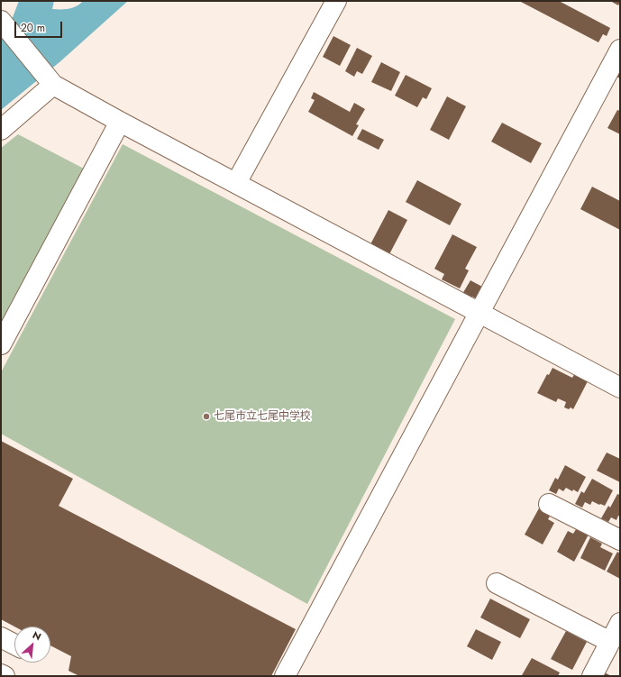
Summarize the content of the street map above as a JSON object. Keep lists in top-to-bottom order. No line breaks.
{"places":["七尾市立七尾中学校"],"scale_bar":"20 m","north":"top right"}
